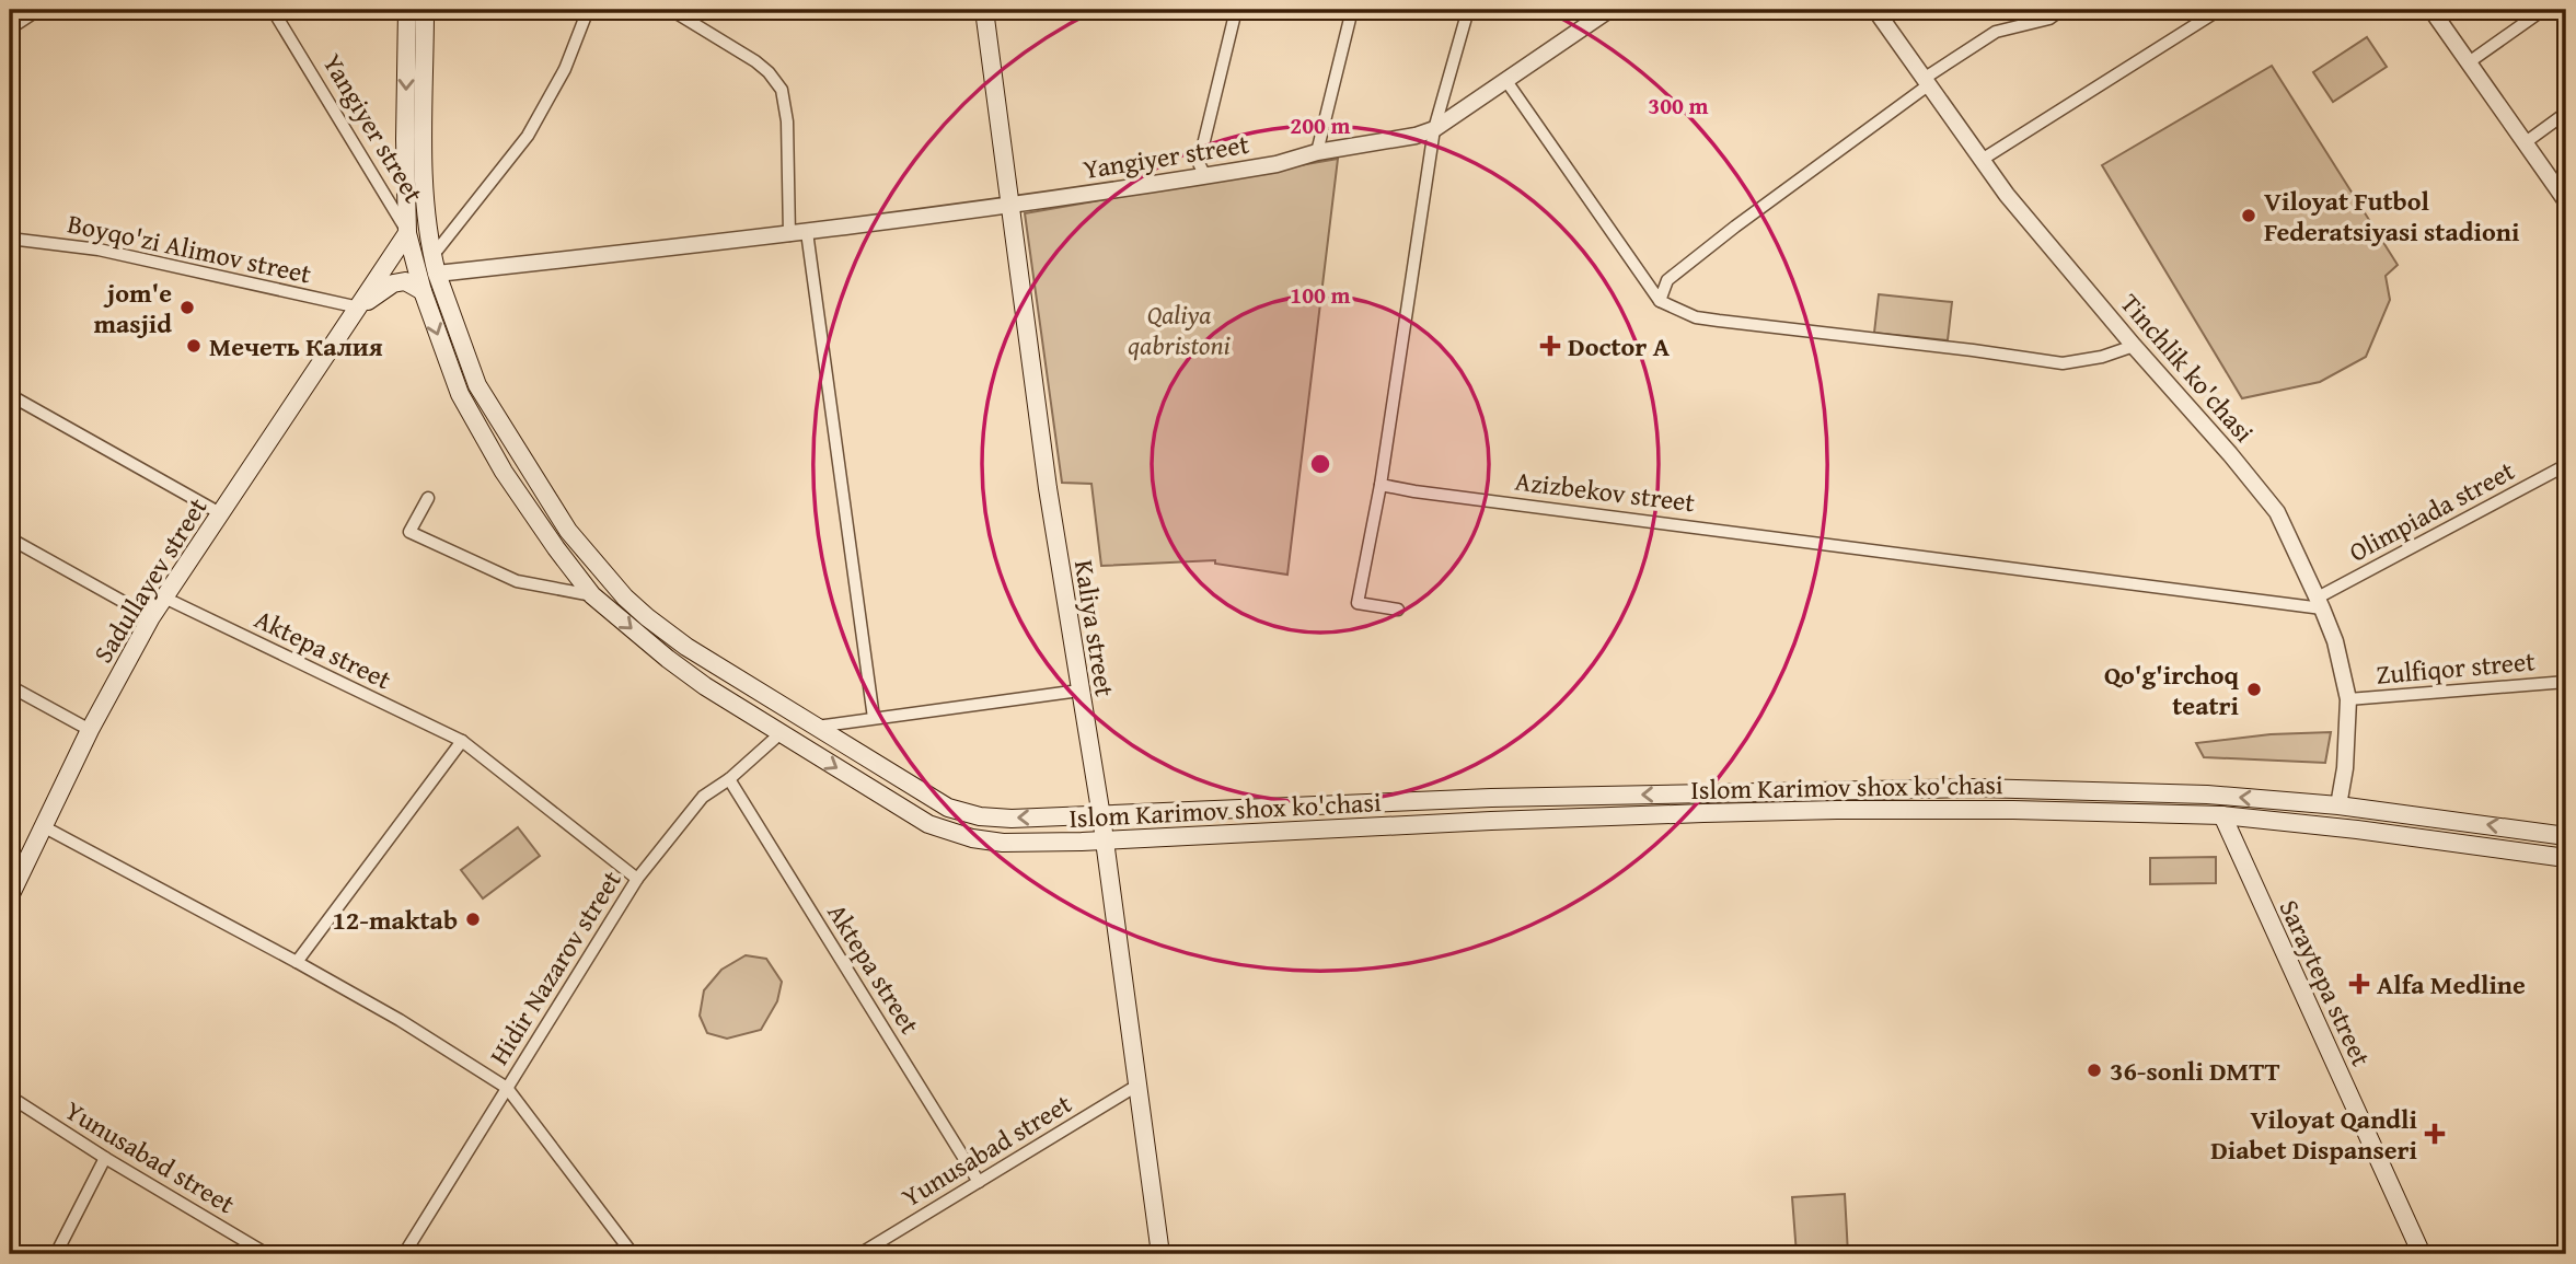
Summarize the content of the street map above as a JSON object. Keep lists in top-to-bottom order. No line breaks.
{"streets":{"main road":["Sadullayev street","Kaliya street","Islom Karimov shox ko'chasi","Saraytepa street"],"street":["Yangiyer street","Boyqo'zi Alimov street","Tinchlik ko'chasi","Azizbekov street","Olimpiada street","Aktepa street","Zulfiqor street","Hidir Nazarov street","Yunusabad street"]},"crossings":[["Yangiyer street","Sadullayev street"],["Yangiyer street","Kaliya street"],["Yangiyer street","Islom Karimov shox ko'chasi"],["Boyqo'zi Alimov street","Sadullayev street"],["Tinchlik ko'chasi","Azizbekov street"],["Tinchlik ko'chasi","Olimpiada street"],["Tinchlik ko'chasi","Zulfiqor street"],["Tinchlik ko'chasi","Islom Karimov shox ko'chasi"],["Azizbekov street","Olimpiada street"],["Sadullayev street","Aktepa street"],["Sadullayev street","Islom Karimov shox ko'chasi"],["Kaliya street","Islom Karimov shox ko'chasi"],["Kaliya street","Yunusabad street"],["Aktepa street","Hidir Nazarov street"],["Aktepa street","Yunusabad street"],["Islom Karimov shox ko'chasi","Hidir Nazarov street"],["Islom Karimov shox ko'chasi","Saraytepa street"]],"parks":["Qaliya qabristoni"],"places":{"other":["Viloyat Futbol Federatsiyasi stadioni","jom'e masjid","Мечеть Калия","Qo'g'irchoq teatri","12-maktab","36-sonli DMTT"],"health":["Doctor A","Alfa Medline","Viloyat Qandli Diabet Dispanseri"]},"rings":["300 m","200 m","100 m"]}
